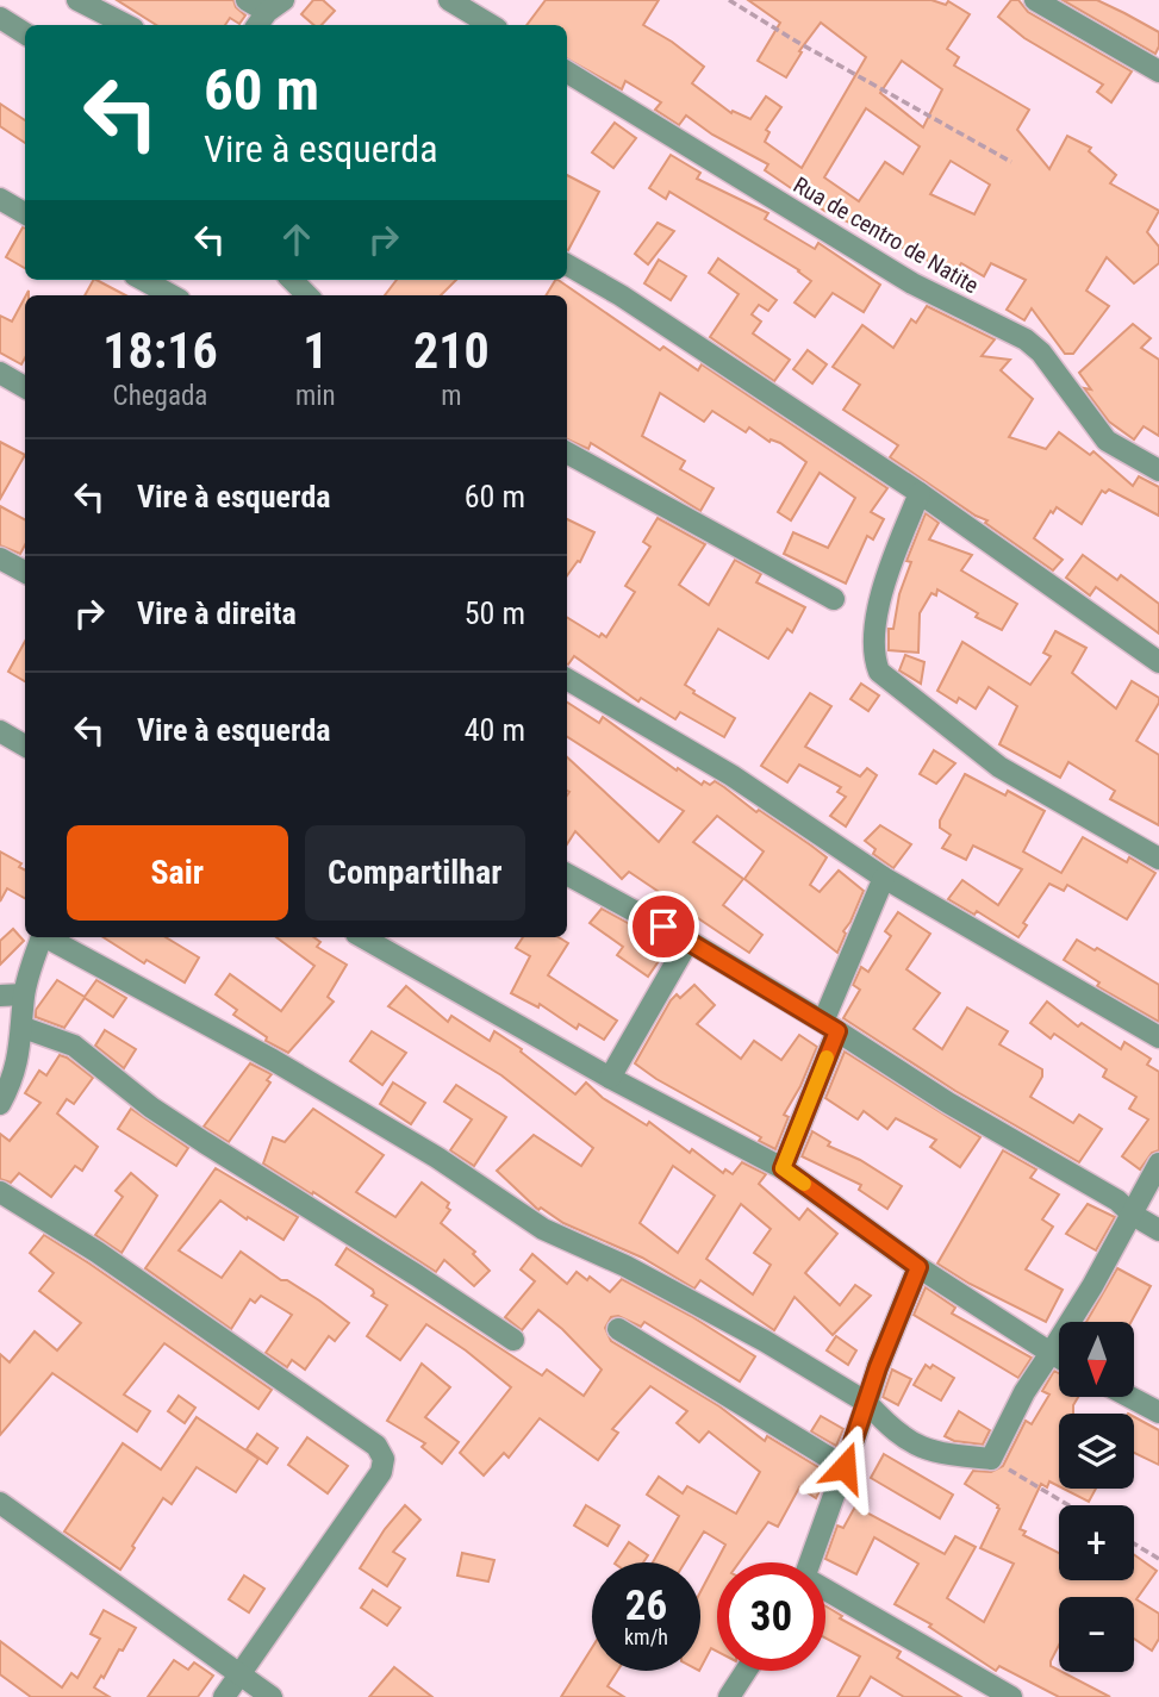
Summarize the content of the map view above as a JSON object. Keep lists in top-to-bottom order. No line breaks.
{"streets":{"street":["Rua de centro de Natite"]},"north":"bottom","page":{"turn":["60 m","Vire à esquerda"],"eta":["18:16","Chegada","1","min","210","m"],"list":[{"name":"Vire à esquerda","value":"60 m"},{"name":"Vire à direita","value":"50 m"},{"name":"Vire à esquerda","value":"40 m"}],"buttons":["Sair","Compartilhar"],"map_buttons":["+","−"],"speed":"26 km/h","limit":"30"}}
